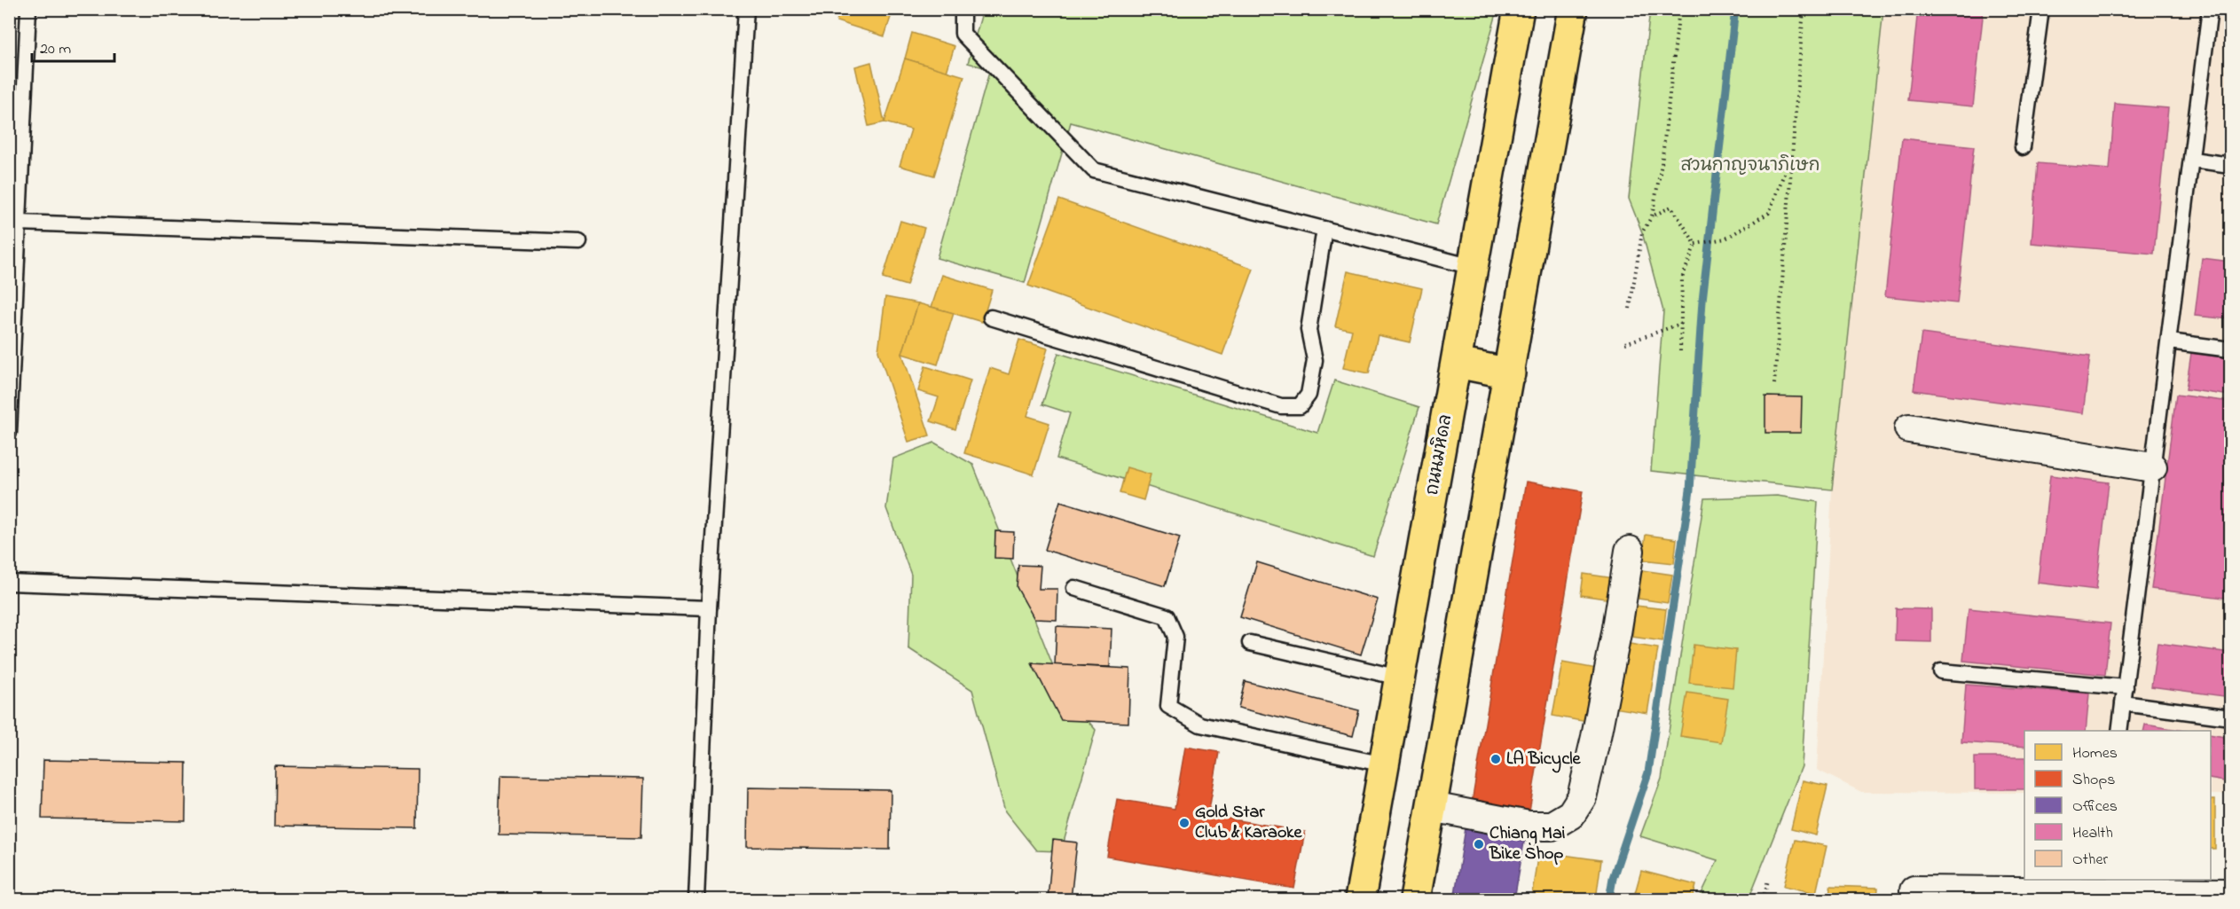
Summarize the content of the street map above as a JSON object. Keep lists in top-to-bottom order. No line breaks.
{"streets":{"main road":["ถนนมหิดล"]},"parks":["สวนกาญจนาภิเษก"],"places":["LA Bicycle","Gold Star Club & Karaoke","Chiang Mai Bike Shop"],"legend":["Homes","Shops","Offices","Health","Other"],"scale_bar":"20 m"}
